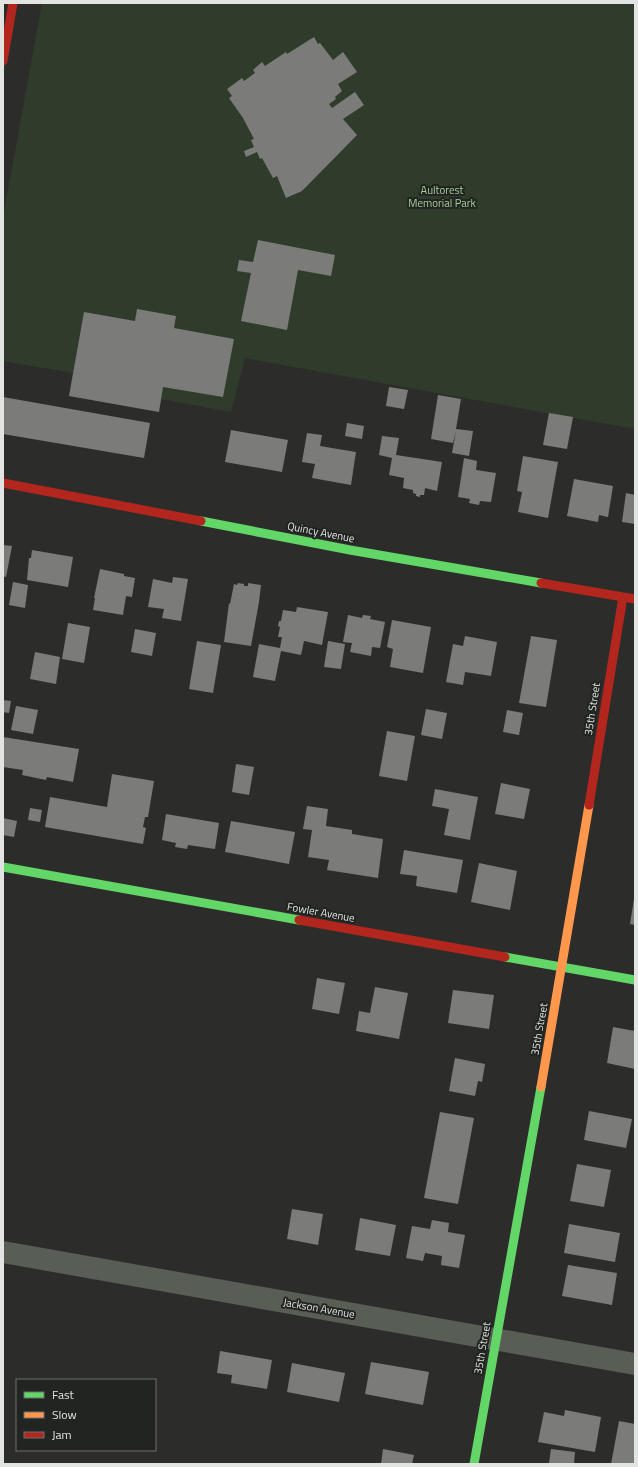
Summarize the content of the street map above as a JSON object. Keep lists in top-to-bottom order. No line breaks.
{"streets":{"street":["Quincy Avenue","35th Street","Fowler Avenue","Jackson Avenue"]},"crossings":[["Quincy Avenue","35th Street"],["35th Street","Fowler Avenue"],["35th Street","Jackson Avenue"]],"parks":["Aultorest Memorial Park"],"legend":["Fast","Slow","Jam"]}
